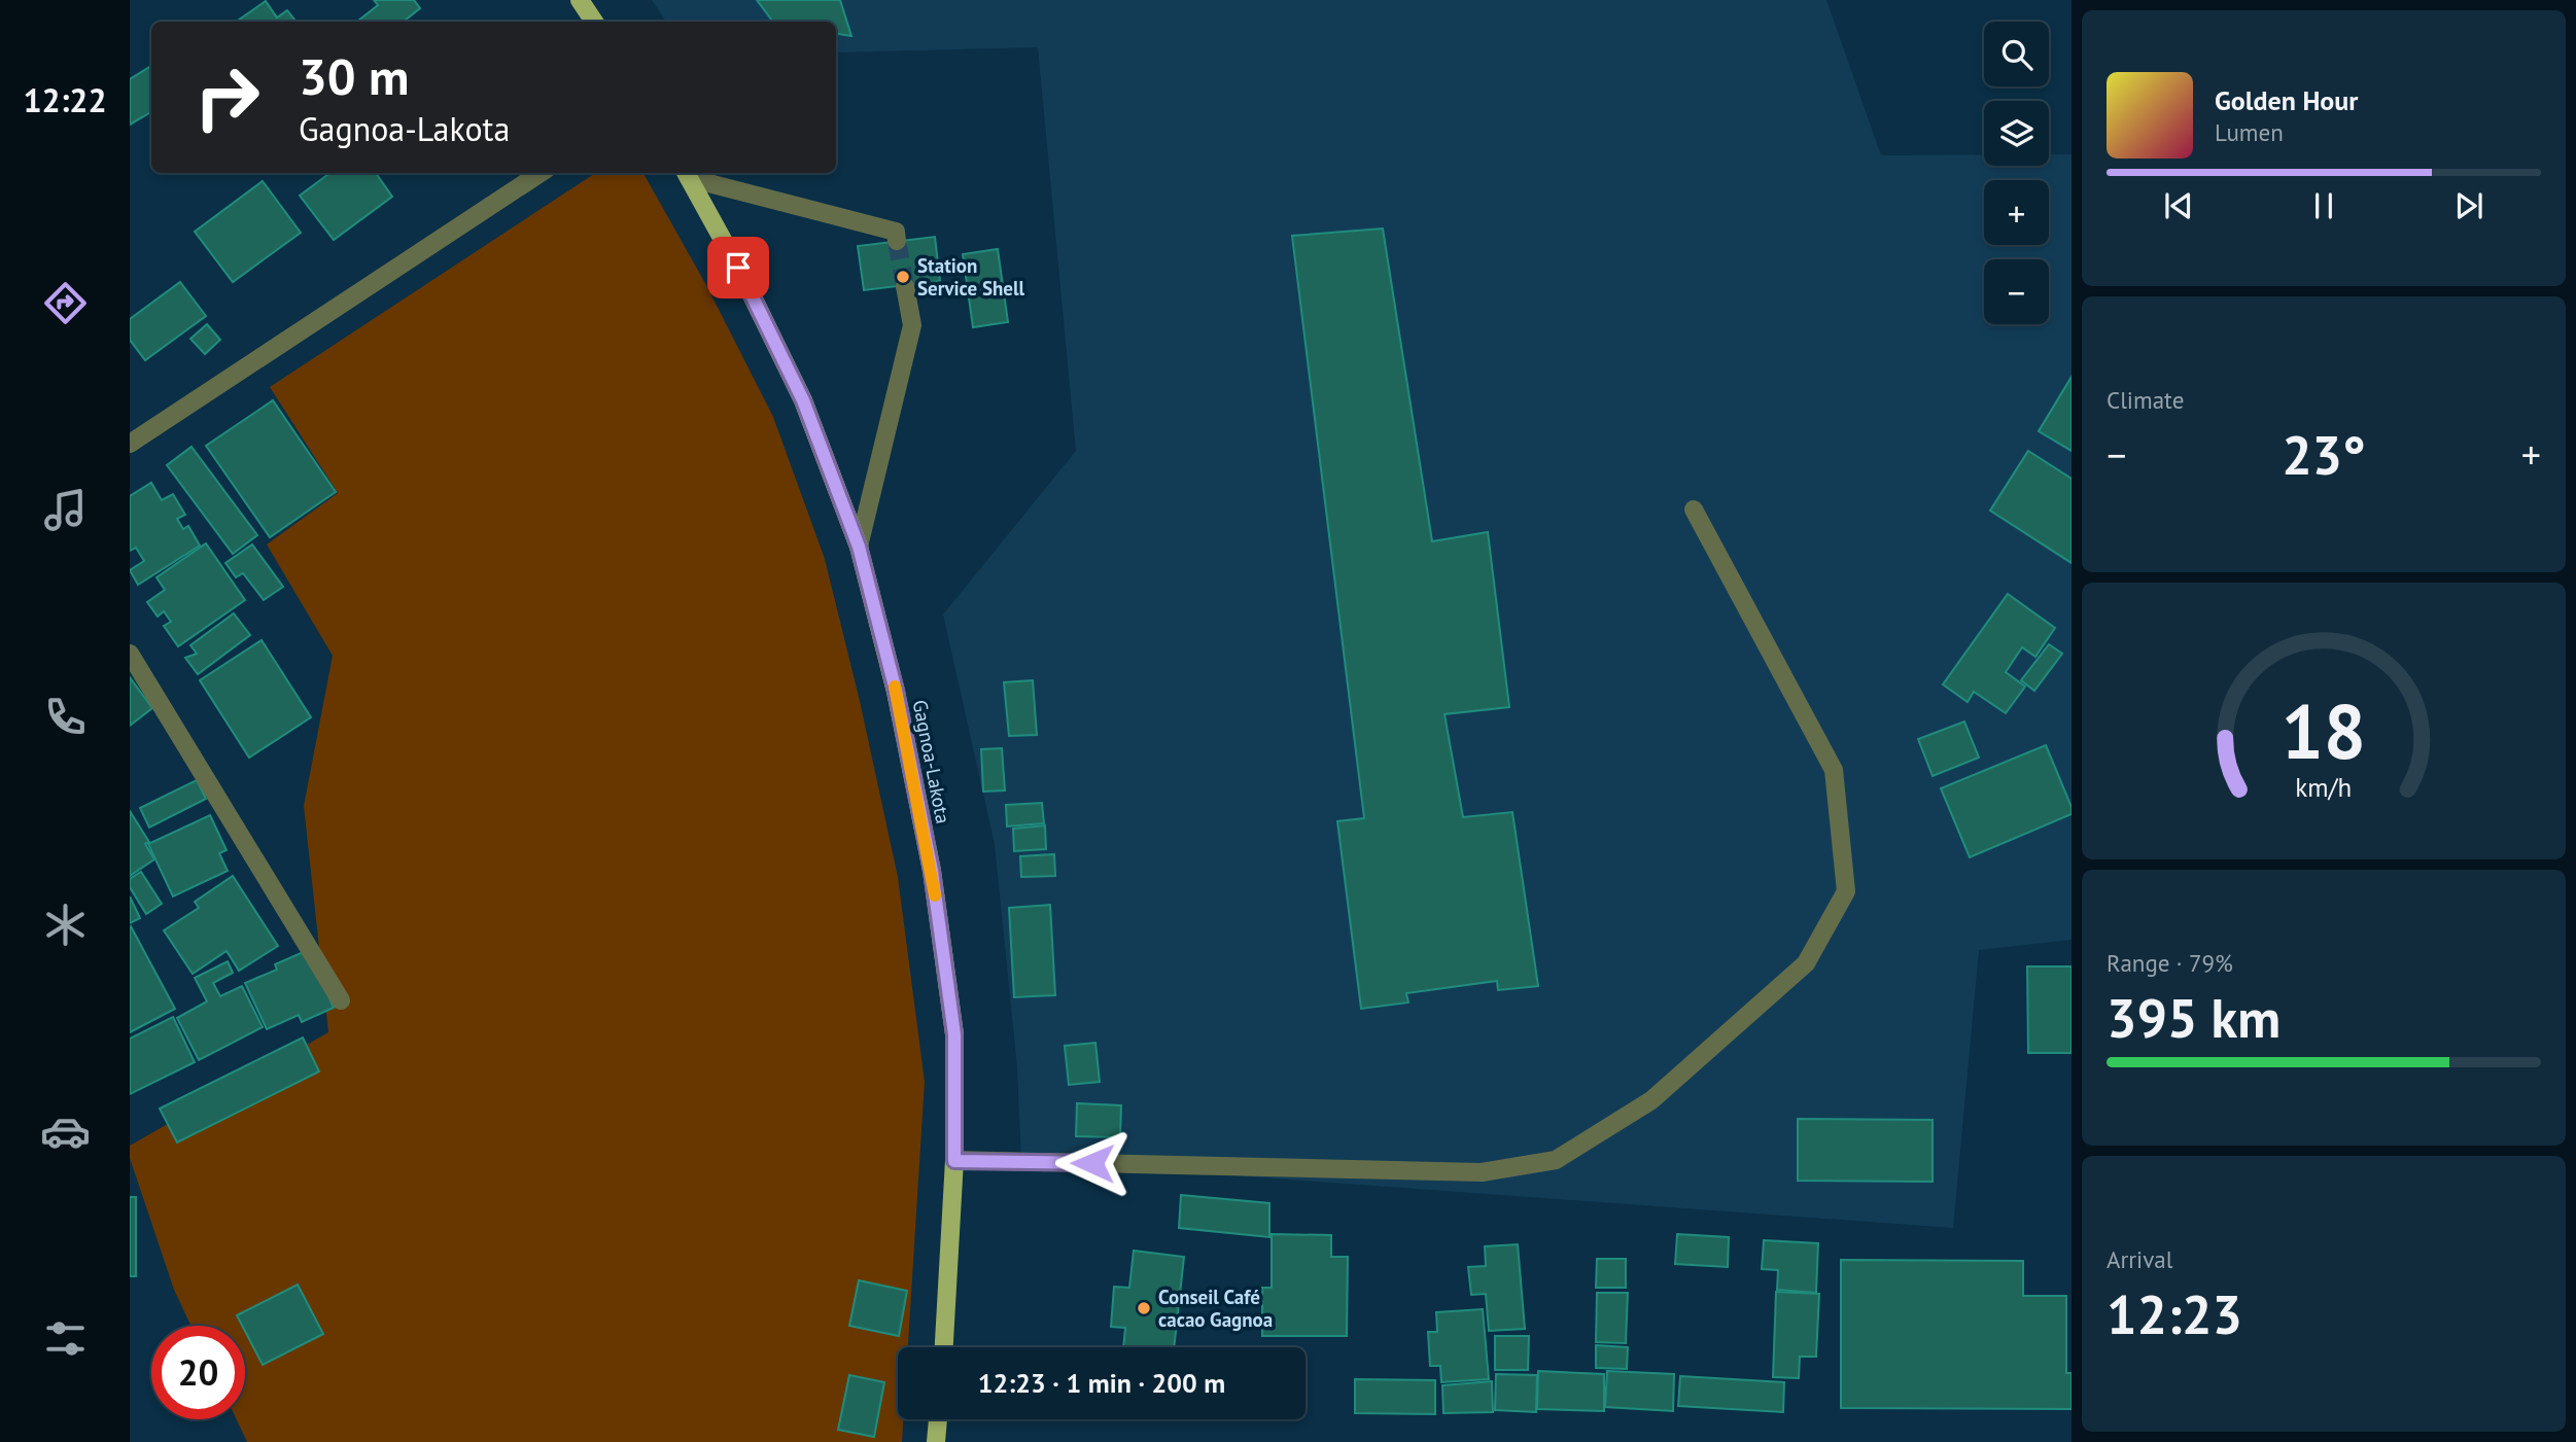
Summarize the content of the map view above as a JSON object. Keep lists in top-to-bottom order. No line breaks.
{"streets":{"main road":["Gagnoa-Lakota"]},"places":["Station Service Shell","Conseil Café cacao Gagnoa"],"page":{"tabs":"12:22","map_buttons":["+","−"],"turn":["30 m","Gagnoa-Lakota"],"song":["Golden Hour","Lumen"],"tile":["Climate",["Range · 79%","395 km"],["Arrival","12:23"]],"heat":["−","23°","+"],"limit":"20","trip":"12:23 · 1 min · 200 m","gauge":["18","km/h"]}}
